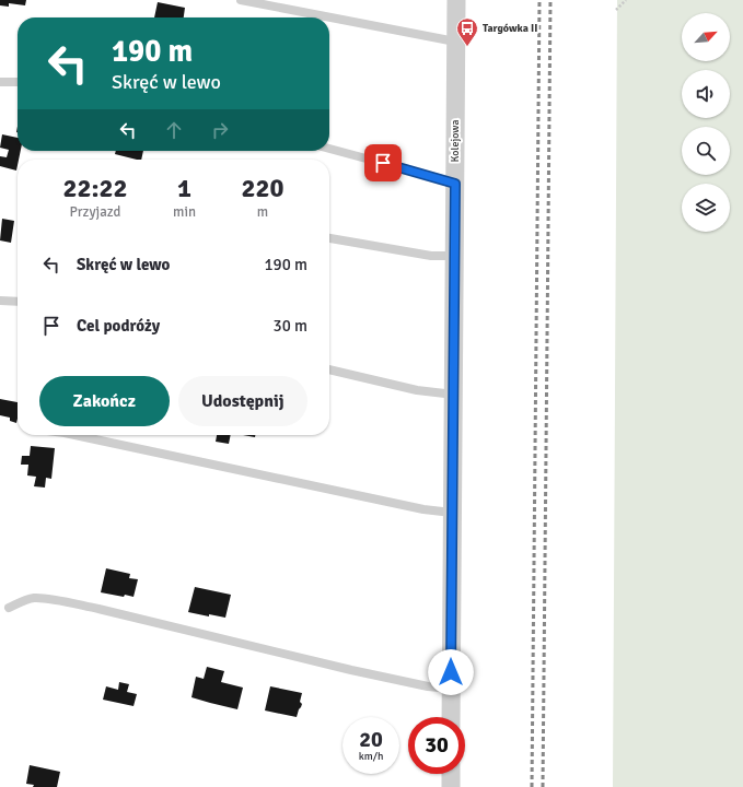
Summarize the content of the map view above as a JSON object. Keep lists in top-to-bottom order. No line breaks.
{"streets":{"street":["Kolejowa"]},"places":{"bus stop":["Targówka II"]},"north":"top right","page":{"turn":["190 m","Skręć w lewo"],"eta":["22:22","Przyjazd","1","min","220","m"],"list":[{"name":"Skręć w lewo","value":"190 m"},{"name":"Cel podróży","value":"30 m"}],"buttons":["Zakończ","Udostępnij"],"speed":"20 km/h","limit":"30"}}
